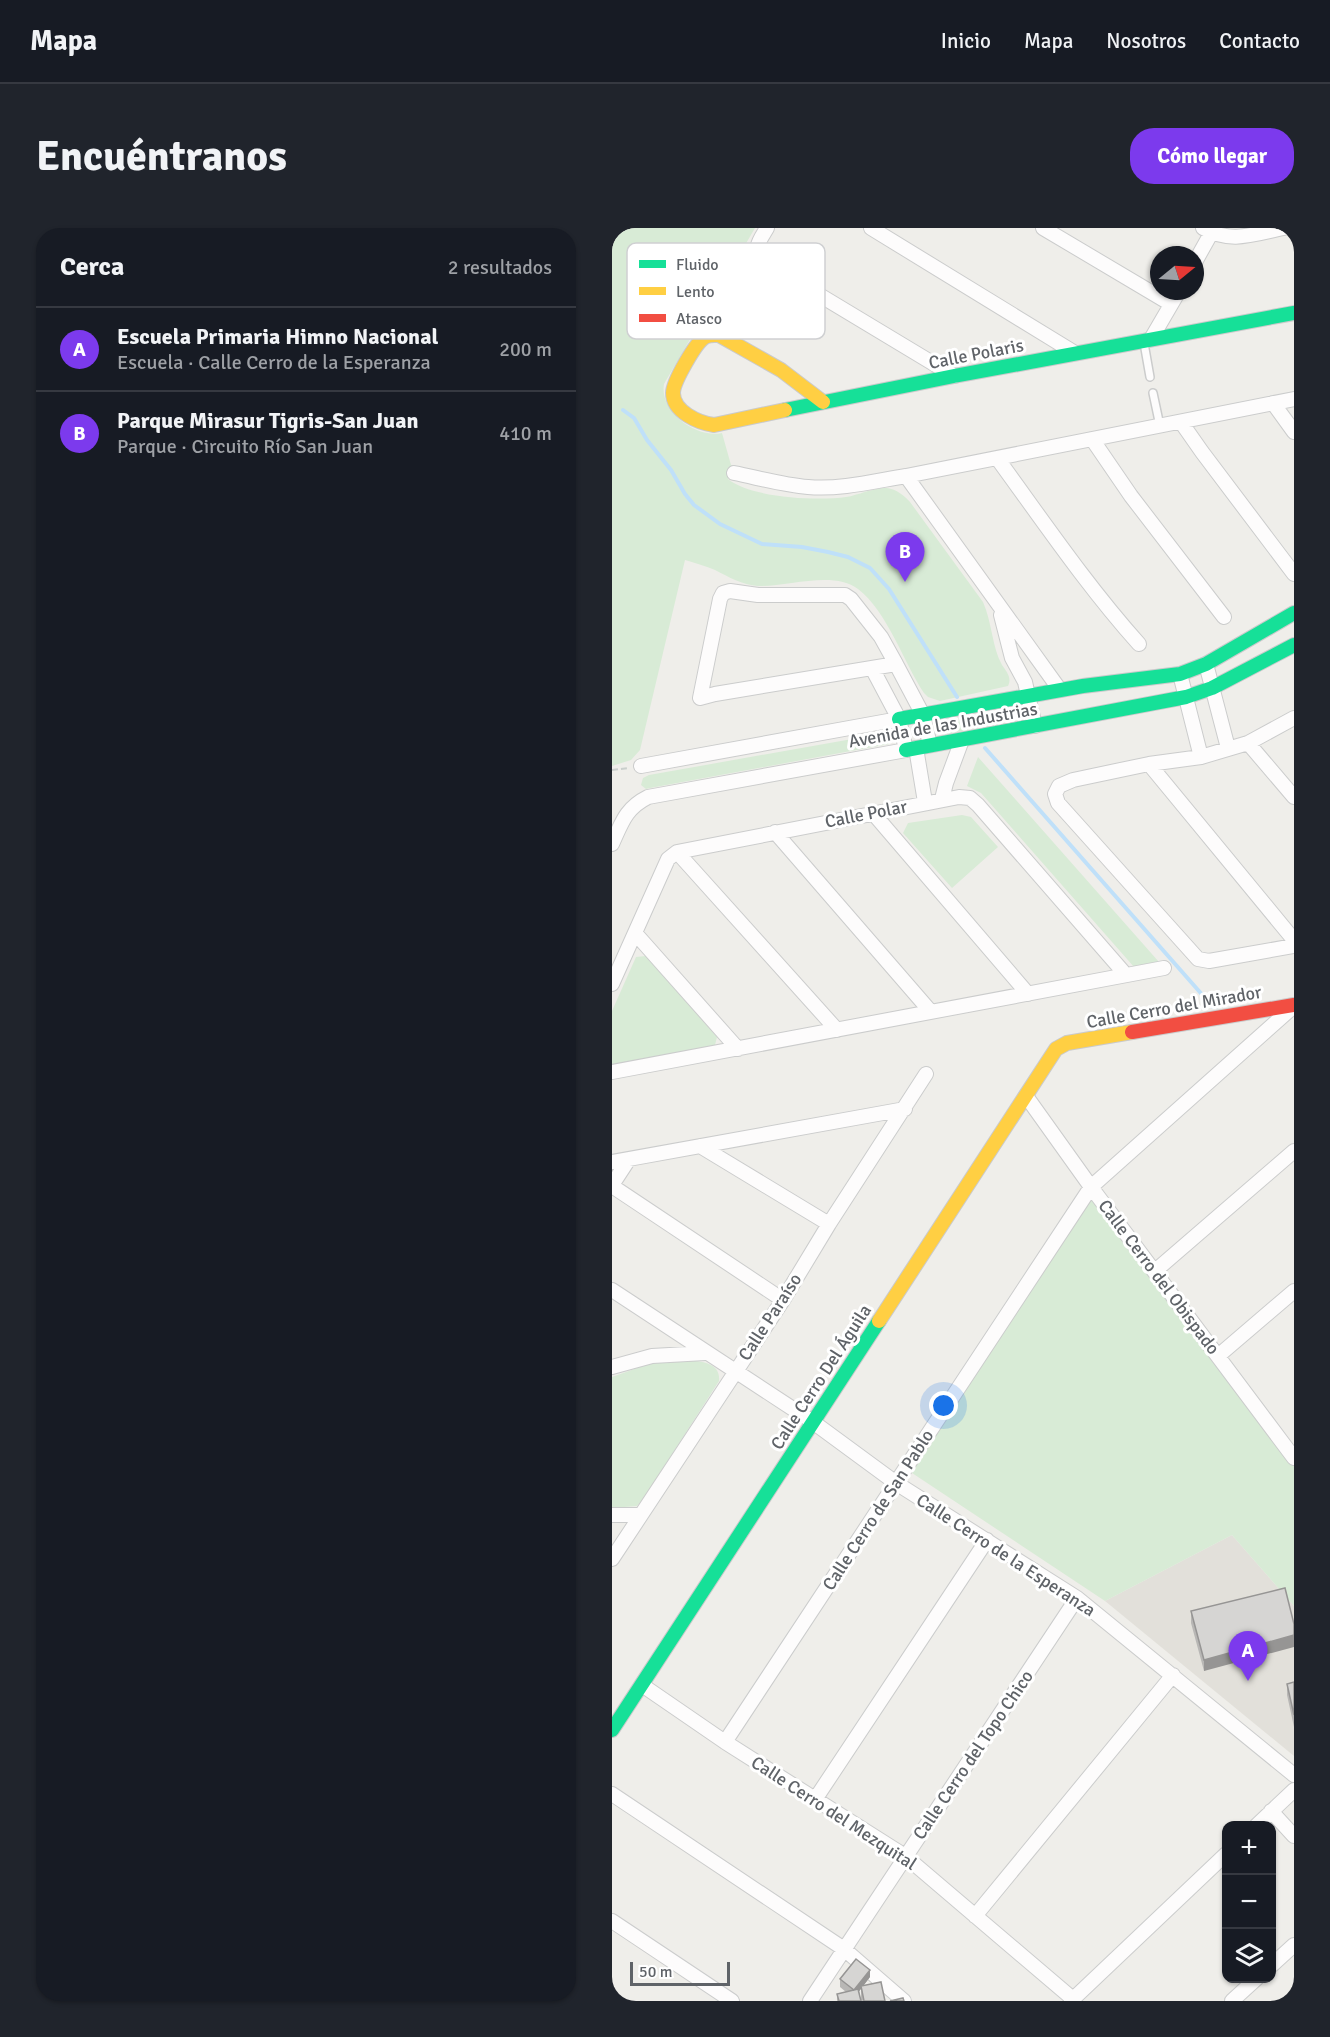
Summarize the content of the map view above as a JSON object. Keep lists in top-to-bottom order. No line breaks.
{"streets":{"street":["Calle Polaris","Avenida de las Industrias","Calle Polar","Calle Cerro del Mirador","Calle Cerro del Obispado","Calle Paraíso","Calle Cerro Del Águila","Calle Cerro de San Pablo","Calle Cerro de la Esperanza","Calle Cerro del Topo Chico","Calle Cerro del Mezquital"]},"crossings":[["Calle Cerro del Mirador","Calle Cerro Del Águila"],["Calle Cerro del Mirador","Calle Cerro de San Pablo"],["Calle Cerro del Obispado","Calle Cerro Del Águila"],["Calle Cerro del Obispado","Calle Cerro de San Pablo"],["Calle Paraíso","Calle Cerro de la Esperanza"],["Calle Cerro Del Águila","Calle Cerro de la Esperanza"],["Calle Cerro Del Águila","Calle Cerro del Mezquital"],["Calle Cerro de San Pablo","Calle Cerro de la Esperanza"],["Calle Cerro de San Pablo","Calle Cerro del Mezquital"],["Calle Cerro de la Esperanza","Calle Cerro del Topo Chico"],["Calle Cerro del Topo Chico","Calle Cerro del Mezquital"]],"legend":["Fluido","Lento","Atasco"],"scale_bar":"50 m","north":"right","page":{"header":"Mapa","nav":["Inicio","Mapa","Nosotros","Contacto"],"buttons":"Cómo llegar","title":"Encuéntranos","heading":["Cerca","2 resultados"],"list":[{"mark":"A","name":"Escuela Primaria Himno Nacional","note":"Escuela · Calle Cerro de la Esperanza","value":"200 m"},{"mark":"B","name":"Parque Mirasur Tigris-San Juan","note":"Parque · Circuito Río San Juan","value":"410 m"}],"pins":["B","A"],"map_buttons":["+","−"],"scale":"50 m"}}
